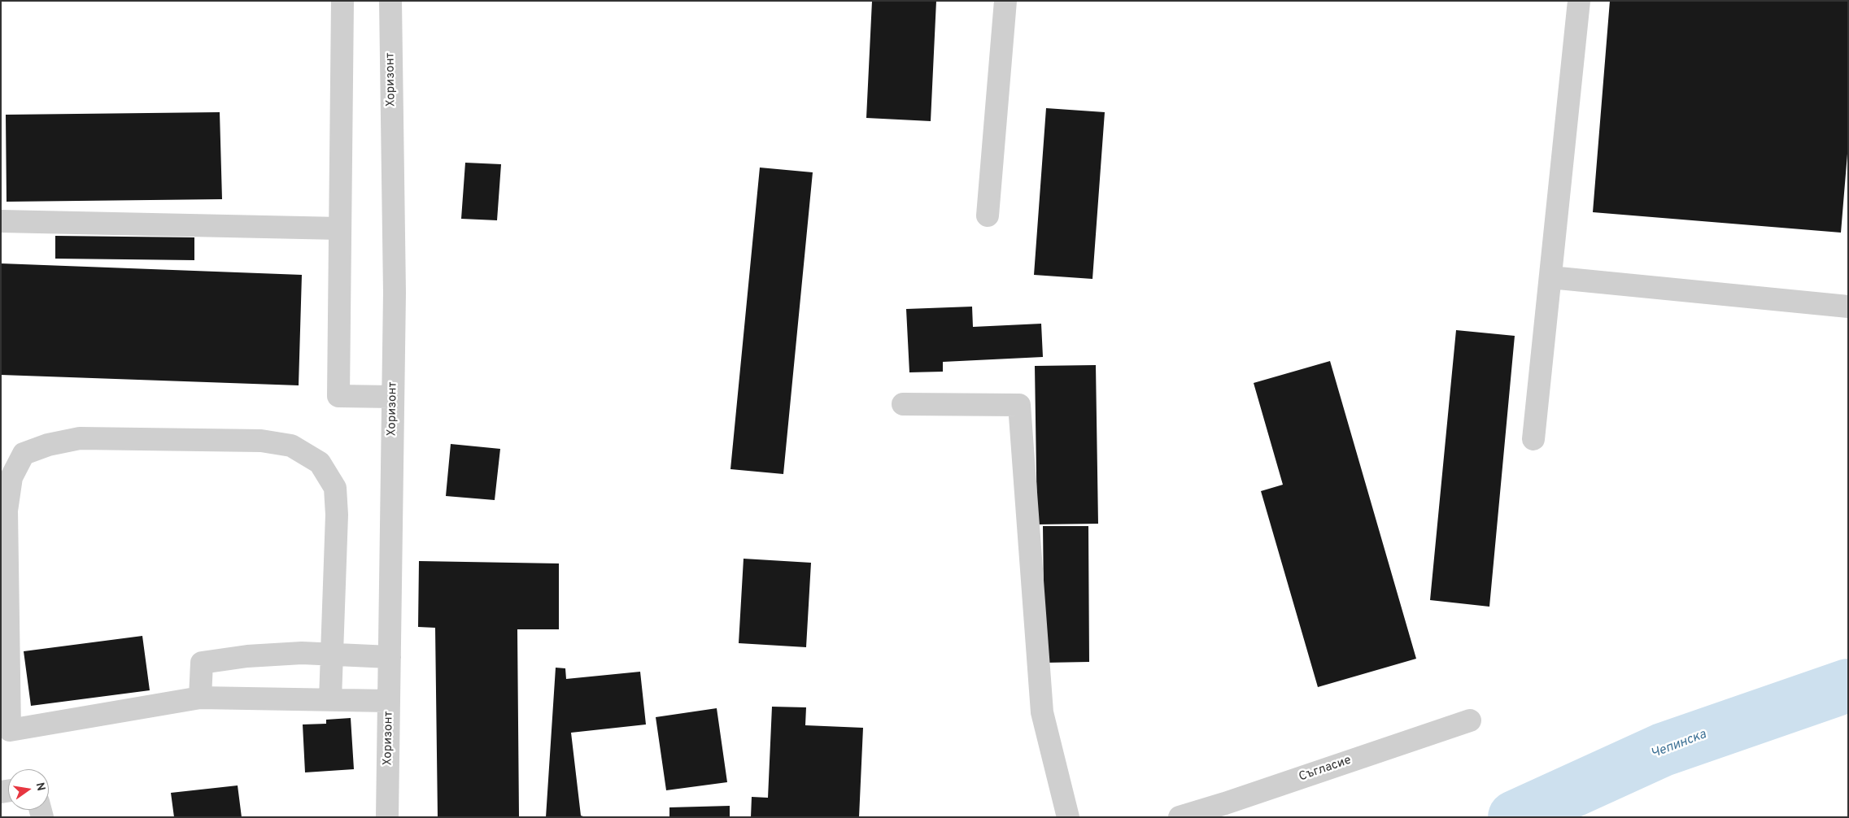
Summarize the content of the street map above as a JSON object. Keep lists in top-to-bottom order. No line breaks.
{"streets":{"street":["Хоризонт","Съгласие"]},"water":["Чепинска"],"north":"right"}
